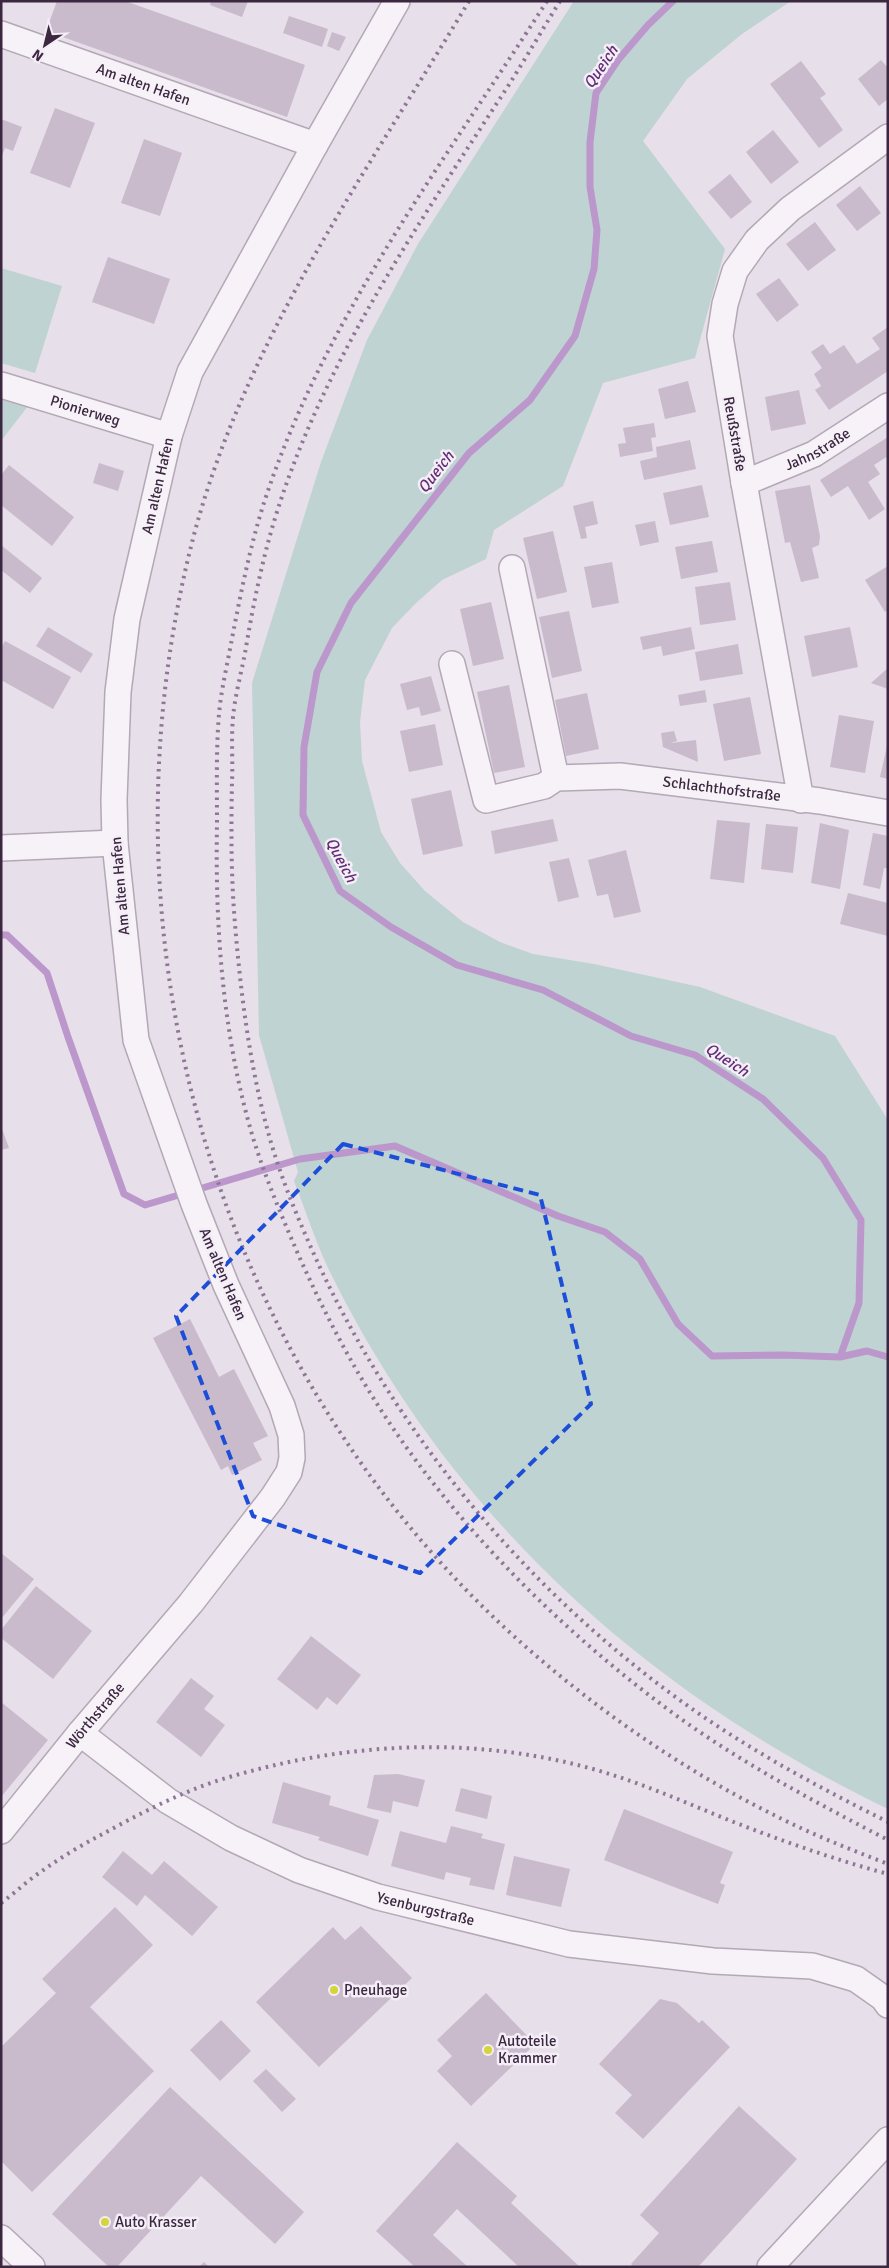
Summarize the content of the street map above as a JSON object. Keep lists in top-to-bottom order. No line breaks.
{"streets":{"street":["Am alten Hafen","Pionierweg","Reußstraße","Jahnstraße","Schlachthofstraße","Wörthstraße","Ysenburgstraße"]},"crossings":[["Am alten Hafen","Pionierweg"],["Am alten Hafen","Wörthstraße"],["Reußstraße","Jahnstraße"],["Reußstraße","Schlachthofstraße"],["Wörthstraße","Ysenburgstraße"]],"water":["Queich"],"places":["Pneuhage","Autoteile Krammer","Auto Krasser"],"north":"bottom left"}
